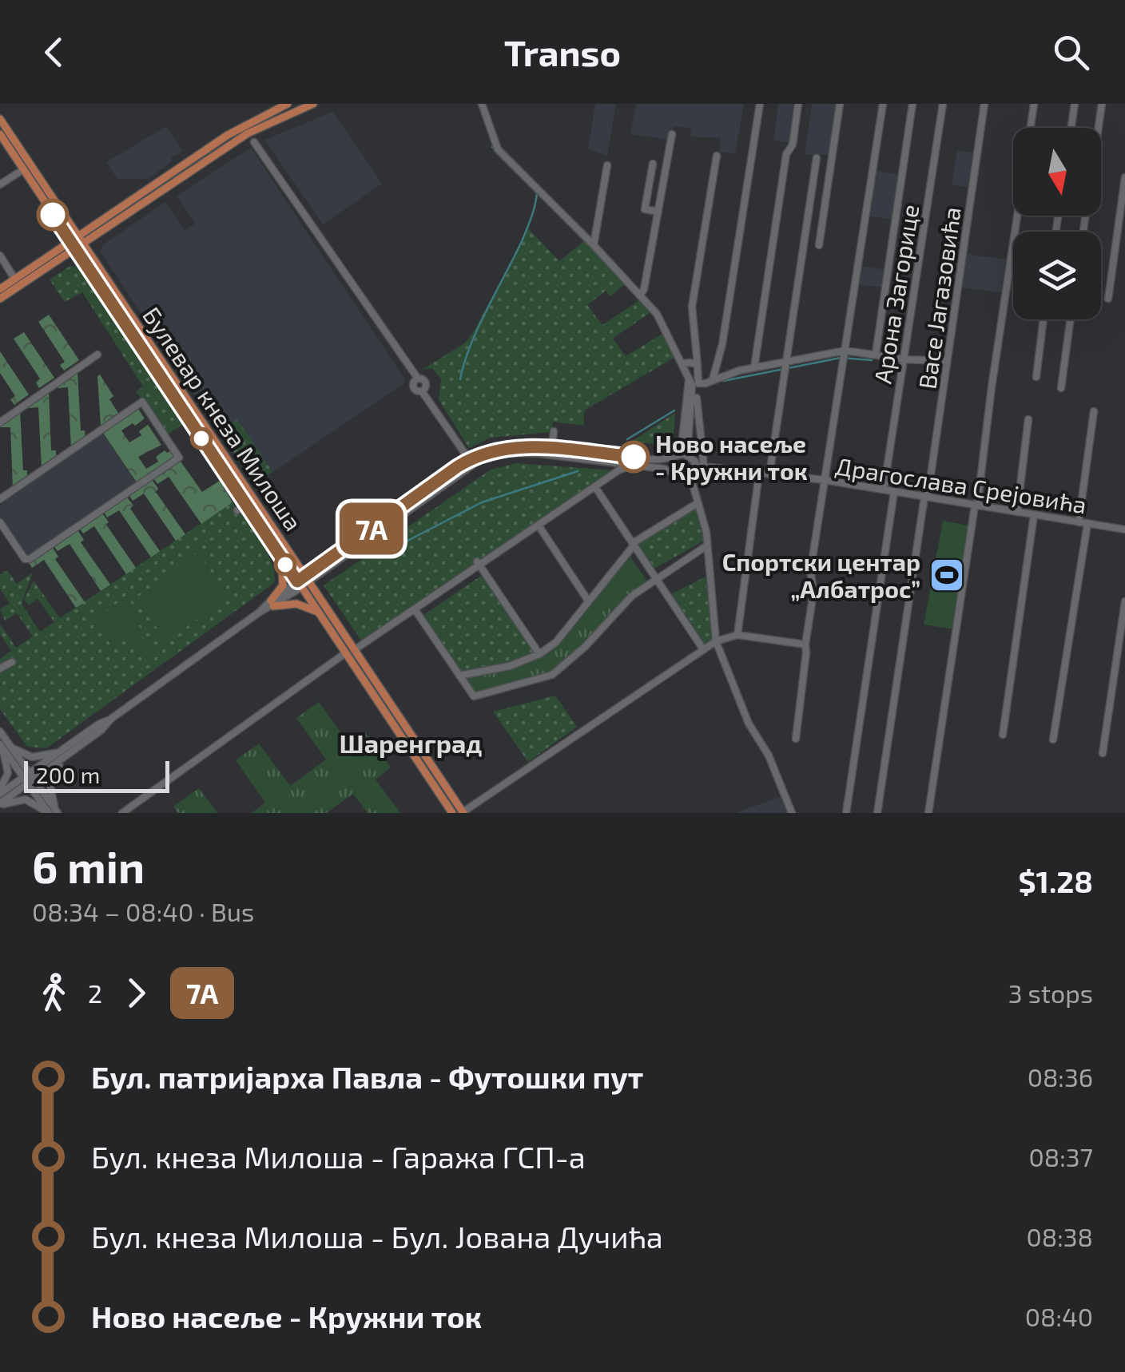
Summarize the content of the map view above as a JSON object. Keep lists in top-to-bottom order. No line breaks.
{"streets":{"main road":["Булевар кнеза Милоша"],"street":["Арона Загорице","Васе Јагазовића","Драгослава Срејовића"]},"crossings":[["Арона Загорице","Драгослава Срејовића"],["Васе Јагазовића","Драгослава Срејовића"]],"districts":["Шаренград"],"places":{"other":["Ново насеље - Кружни ток"],"sports":["Спортски центар „Албатрос”"]},"lines":["bus line 7A"],"scale_bar":"200 m","north":"bottom","page":{"header":"Transo","on_map":"7A","scale":"200 m","heading":["6 min","08:34 – 08:40 · Bus","$1.28"],"legs":["2","7A","3 stops"],"list":[{"name":"Бул. патријарха Павла - Футошки пут","value":"08:36"},{"name":"Бул. кнеза Милоша - Гаража ГСП-а","value":"08:37"},{"name":"Бул. кнеза Милоша - Бул. Јована Дучића","value":"08:38"},{"name":"Ново насеље - Кружни ток","value":"08:40"}]}}
